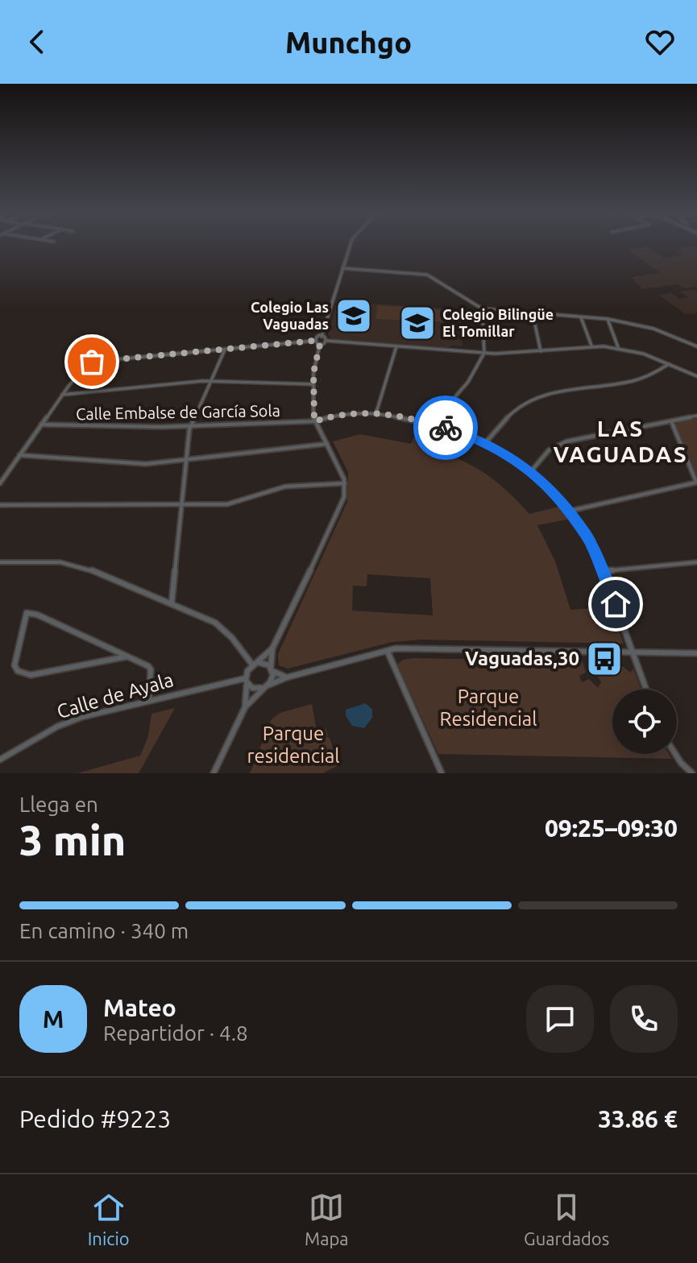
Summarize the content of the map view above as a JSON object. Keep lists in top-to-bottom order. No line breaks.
{"streets":{"street":["Calle Embalse de García Sola","Calle de Ayala"]},"districts":["LAS VAGUADAS"],"parks":["Parque Residencial","Parque residencial"],"places":{"school or university":["Colegio Las Vaguadas","Colegio Bilingüe El Tomillar"],"bus stop":["Vaguadas,30"]},"page":{"header":"Munchgo","heading":["3 min","Llega en","09:25–09:30"],"panel":["Mateo","Repartidor · 4.8","Pedido #9223","33.86 €"],"bar":"En camino · 340 m","round":"M","tabs":["Inicio","Mapa","Guardados"]}}
